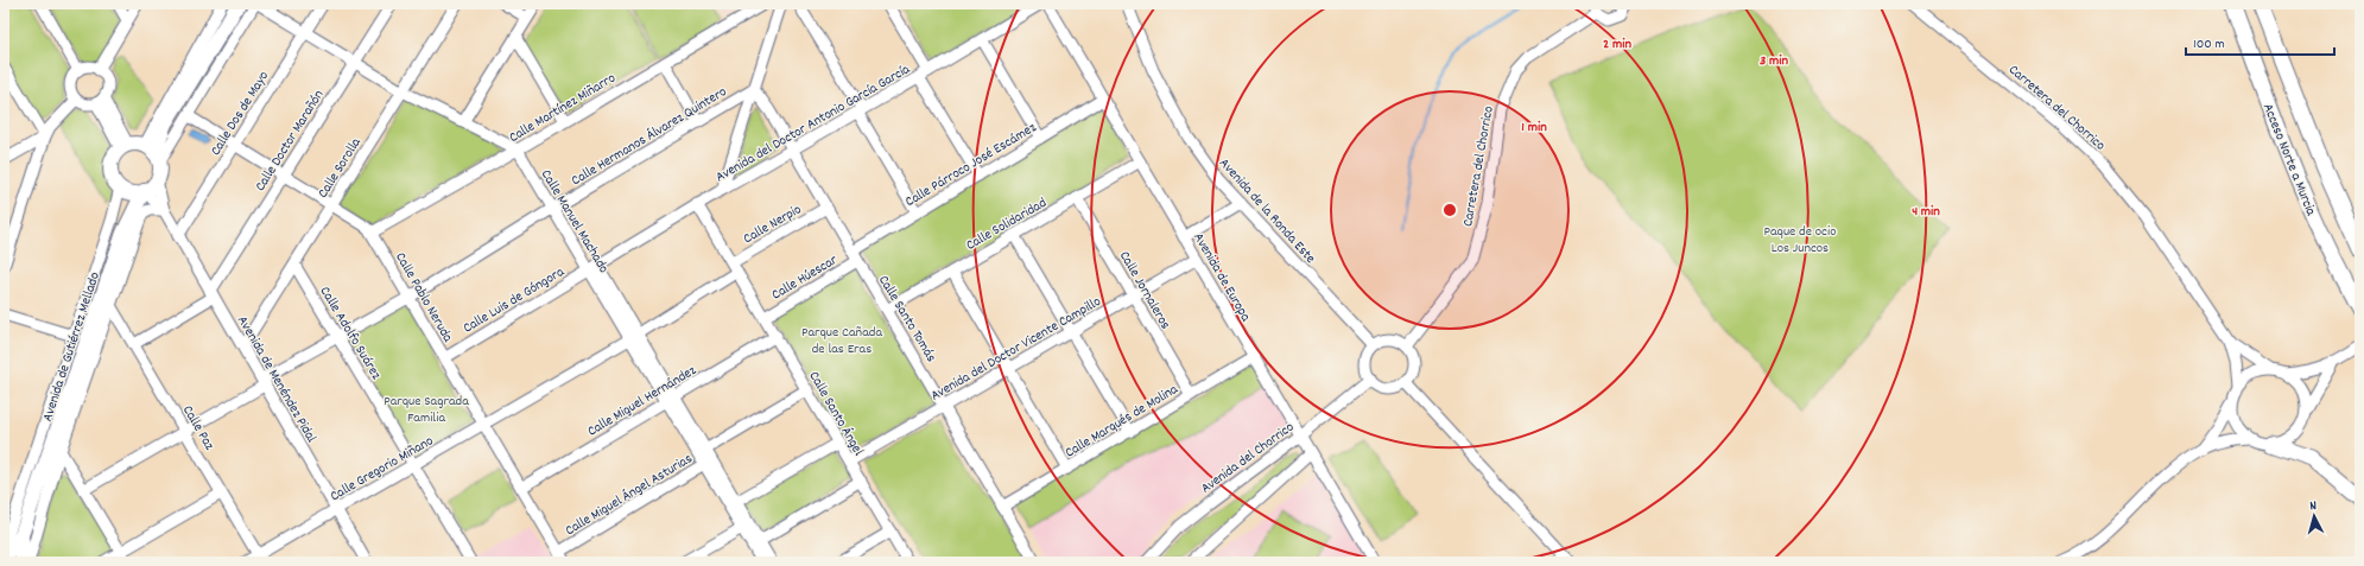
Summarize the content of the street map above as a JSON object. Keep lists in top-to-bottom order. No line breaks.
{"streets":{"highway":["Acceso Norte a Murcia"],"main road":["Avenida de Gutiérrez Mellado"],"street":["Calle Martínez Miñarro","Carretera del Chorrico","Calle Dos de Mayo","Avenida del Doctor Antonio García García","Calle Hermanos Álvarez Quintero","Calle Doctor Marañón","Calle Párroco José Escámez","Calle Sorolla","Avenida de la Ronda Este","Calle Manuel Machado","Calle Nerpio","Calle Solidaridad","Calle Húescar","Avenida de Europa","Calle Jornaleros","Calle Pablo Neruda","Calle Luis de Góngora","Calle Santo Tomás","Calle Adolfo Suárez","Avenida del Doctor Vicente Campillo","Avenida de Menéndez Pidal","Calle Miguel Hernández","Calle Santo Ángel","Calle Marqués de Molina","Calle Paz","Avenida del Chorrico","Calle Gregorio Miñano","Calle Miguel Ángel Asturias"]},"crossings":[["Calle Martínez Miñarro","Calle Manuel Machado"],["Calle Martínez Miñarro","Calle Pablo Neruda"],["Carretera del Chorrico","Avenida de la Ronda Este"],["Carretera del Chorrico","Avenida del Chorrico"],["Calle Dos de Mayo","Calle Pablo Neruda"],["Calle Dos de Mayo","Avenida de Menéndez Pidal"],["Avenida del Doctor Antonio García García","Calle Manuel Machado"],["Avenida del Doctor Antonio García García","Calle Luis de Góngora"],["Avenida del Doctor Antonio García García","Calle Santo Tomás"],["Avenida del Doctor Antonio García García","Calle Santo Ángel"],["Calle Hermanos Álvarez Quintero","Calle Manuel Machado"],["Calle Hermanos Álvarez Quintero","Calle Pablo Neruda"],["Calle Hermanos Álvarez Quintero","Calle Santo Tomás"],["Calle Hermanos Álvarez Quintero","Calle Adolfo Suárez"],["Calle Hermanos Álvarez Quintero","Avenida de Menéndez Pidal"],["Calle Hermanos Álvarez Quintero","Calle Paz"],["Calle Doctor Marañón","Calle Pablo Neruda"],["Calle Doctor Marañón","Avenida de Menéndez Pidal"],["Calle Párroco José Escámez","Avenida de Europa"],["Calle Párroco José Escámez","Calle Santo Tomás"],["Calle Sorolla","Calle Pablo Neruda"],["Calle Sorolla","Calle Adolfo Suárez"],["Calle Sorolla","Avenida de Menéndez Pidal"],["Avenida de la Ronda Este","Avenida del Chorrico"],["Calle Manuel Machado","Calle Nerpio"],["Calle Manuel Machado","Calle Luis de Góngora"],["Calle Manuel Machado","Calle Miguel Hernández"],["Calle Manuel Machado","Calle Gregorio Miñano"],["Calle Manuel Machado","Calle Miguel Ángel Asturias"],["Calle Nerpio","Calle Santo Tomás"],["Calle Nerpio","Calle Santo Ángel"],["Calle Nerpio","Calle Gregorio Miñano"],["Calle Solidaridad","Avenida de Europa"],["Calle Solidaridad","Calle Jornaleros"],["Calle Solidaridad","Calle Santo Tomás"],["Calle Húescar","Calle Santo Tomás"],["Calle Húescar","Calle Santo Ángel"],["Avenida de Europa","Avenida del Doctor Vicente Campillo"],["Avenida de Europa","Calle Marqués de Molina"],["Avenida de Europa","Avenida del Chorrico"],["Calle Jornaleros","Avenida del Doctor Vicente Campillo"],["Calle Jornaleros","Calle Marqués de Molina"],["Calle Pablo Neruda","Calle Luis de Góngora"],["Calle Pablo Neruda","Calle Miguel Hernández"],["Calle Pablo Neruda","Calle Gregorio Miñano"],["Calle Pablo Neruda","Calle Miguel Ángel Asturias"],["Calle Santo Tomás","Avenida del Doctor Vicente Campillo"],["Calle Santo Tomás","Calle Marqués de Molina"],["Calle Adolfo Suárez","Calle Gregorio Miñano"],["Avenida de Gutiérrez Mellado","Avenida de Menéndez Pidal"],["Avenida de Gutiérrez Mellado","Calle Paz"],["Avenida del Doctor Vicente Campillo","Calle Santo Ángel"],["Avenida de Menéndez Pidal","Calle Gregorio Miñano"],["Calle Miguel Hernández","Calle Santo Ángel"],["Calle Santo Ángel","Calle Miguel Ángel Asturias"],["Calle Paz","Calle Gregorio Miñano"]],"parks":["Paque de ocio Los Juncos","Parque Cañada de las Eras","Parque Sagrada Familia"],"scale_bar":"100 m","north":"top","rings":["2 min","3 min","1 min","4 min"]}
